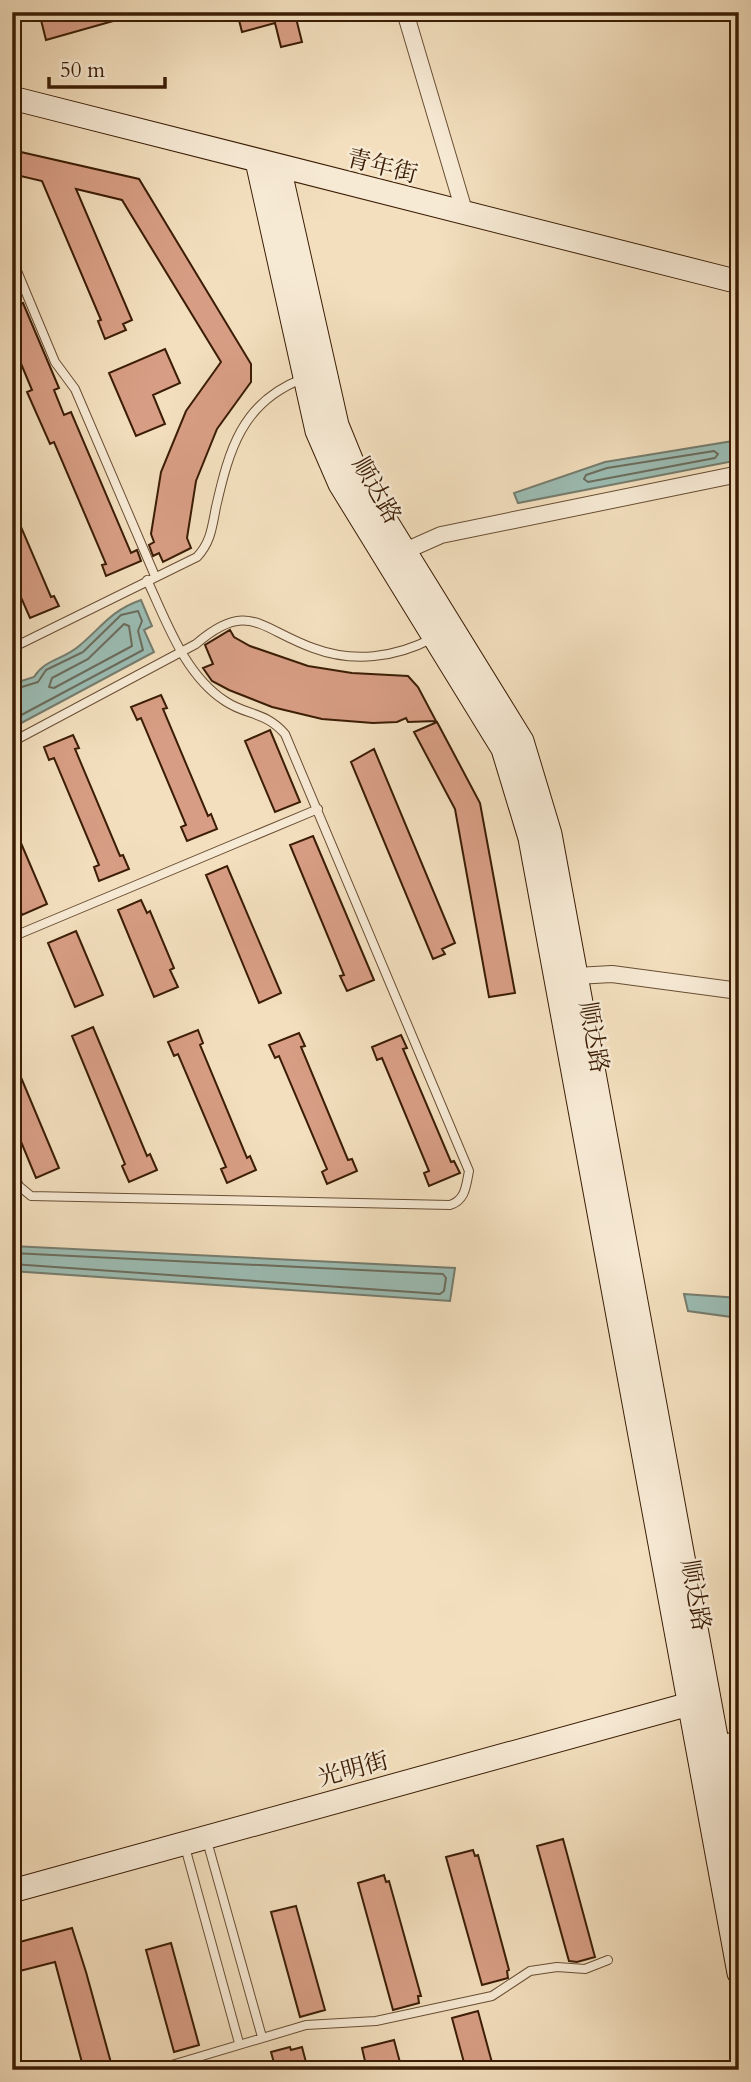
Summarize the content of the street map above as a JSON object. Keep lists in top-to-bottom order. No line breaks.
{"streets":{"main road":["青年街","顺达路","光明街"]},"crossings":[["青年街","顺达路"],["顺达路","光明街"]],"scale_bar":"50 m"}
